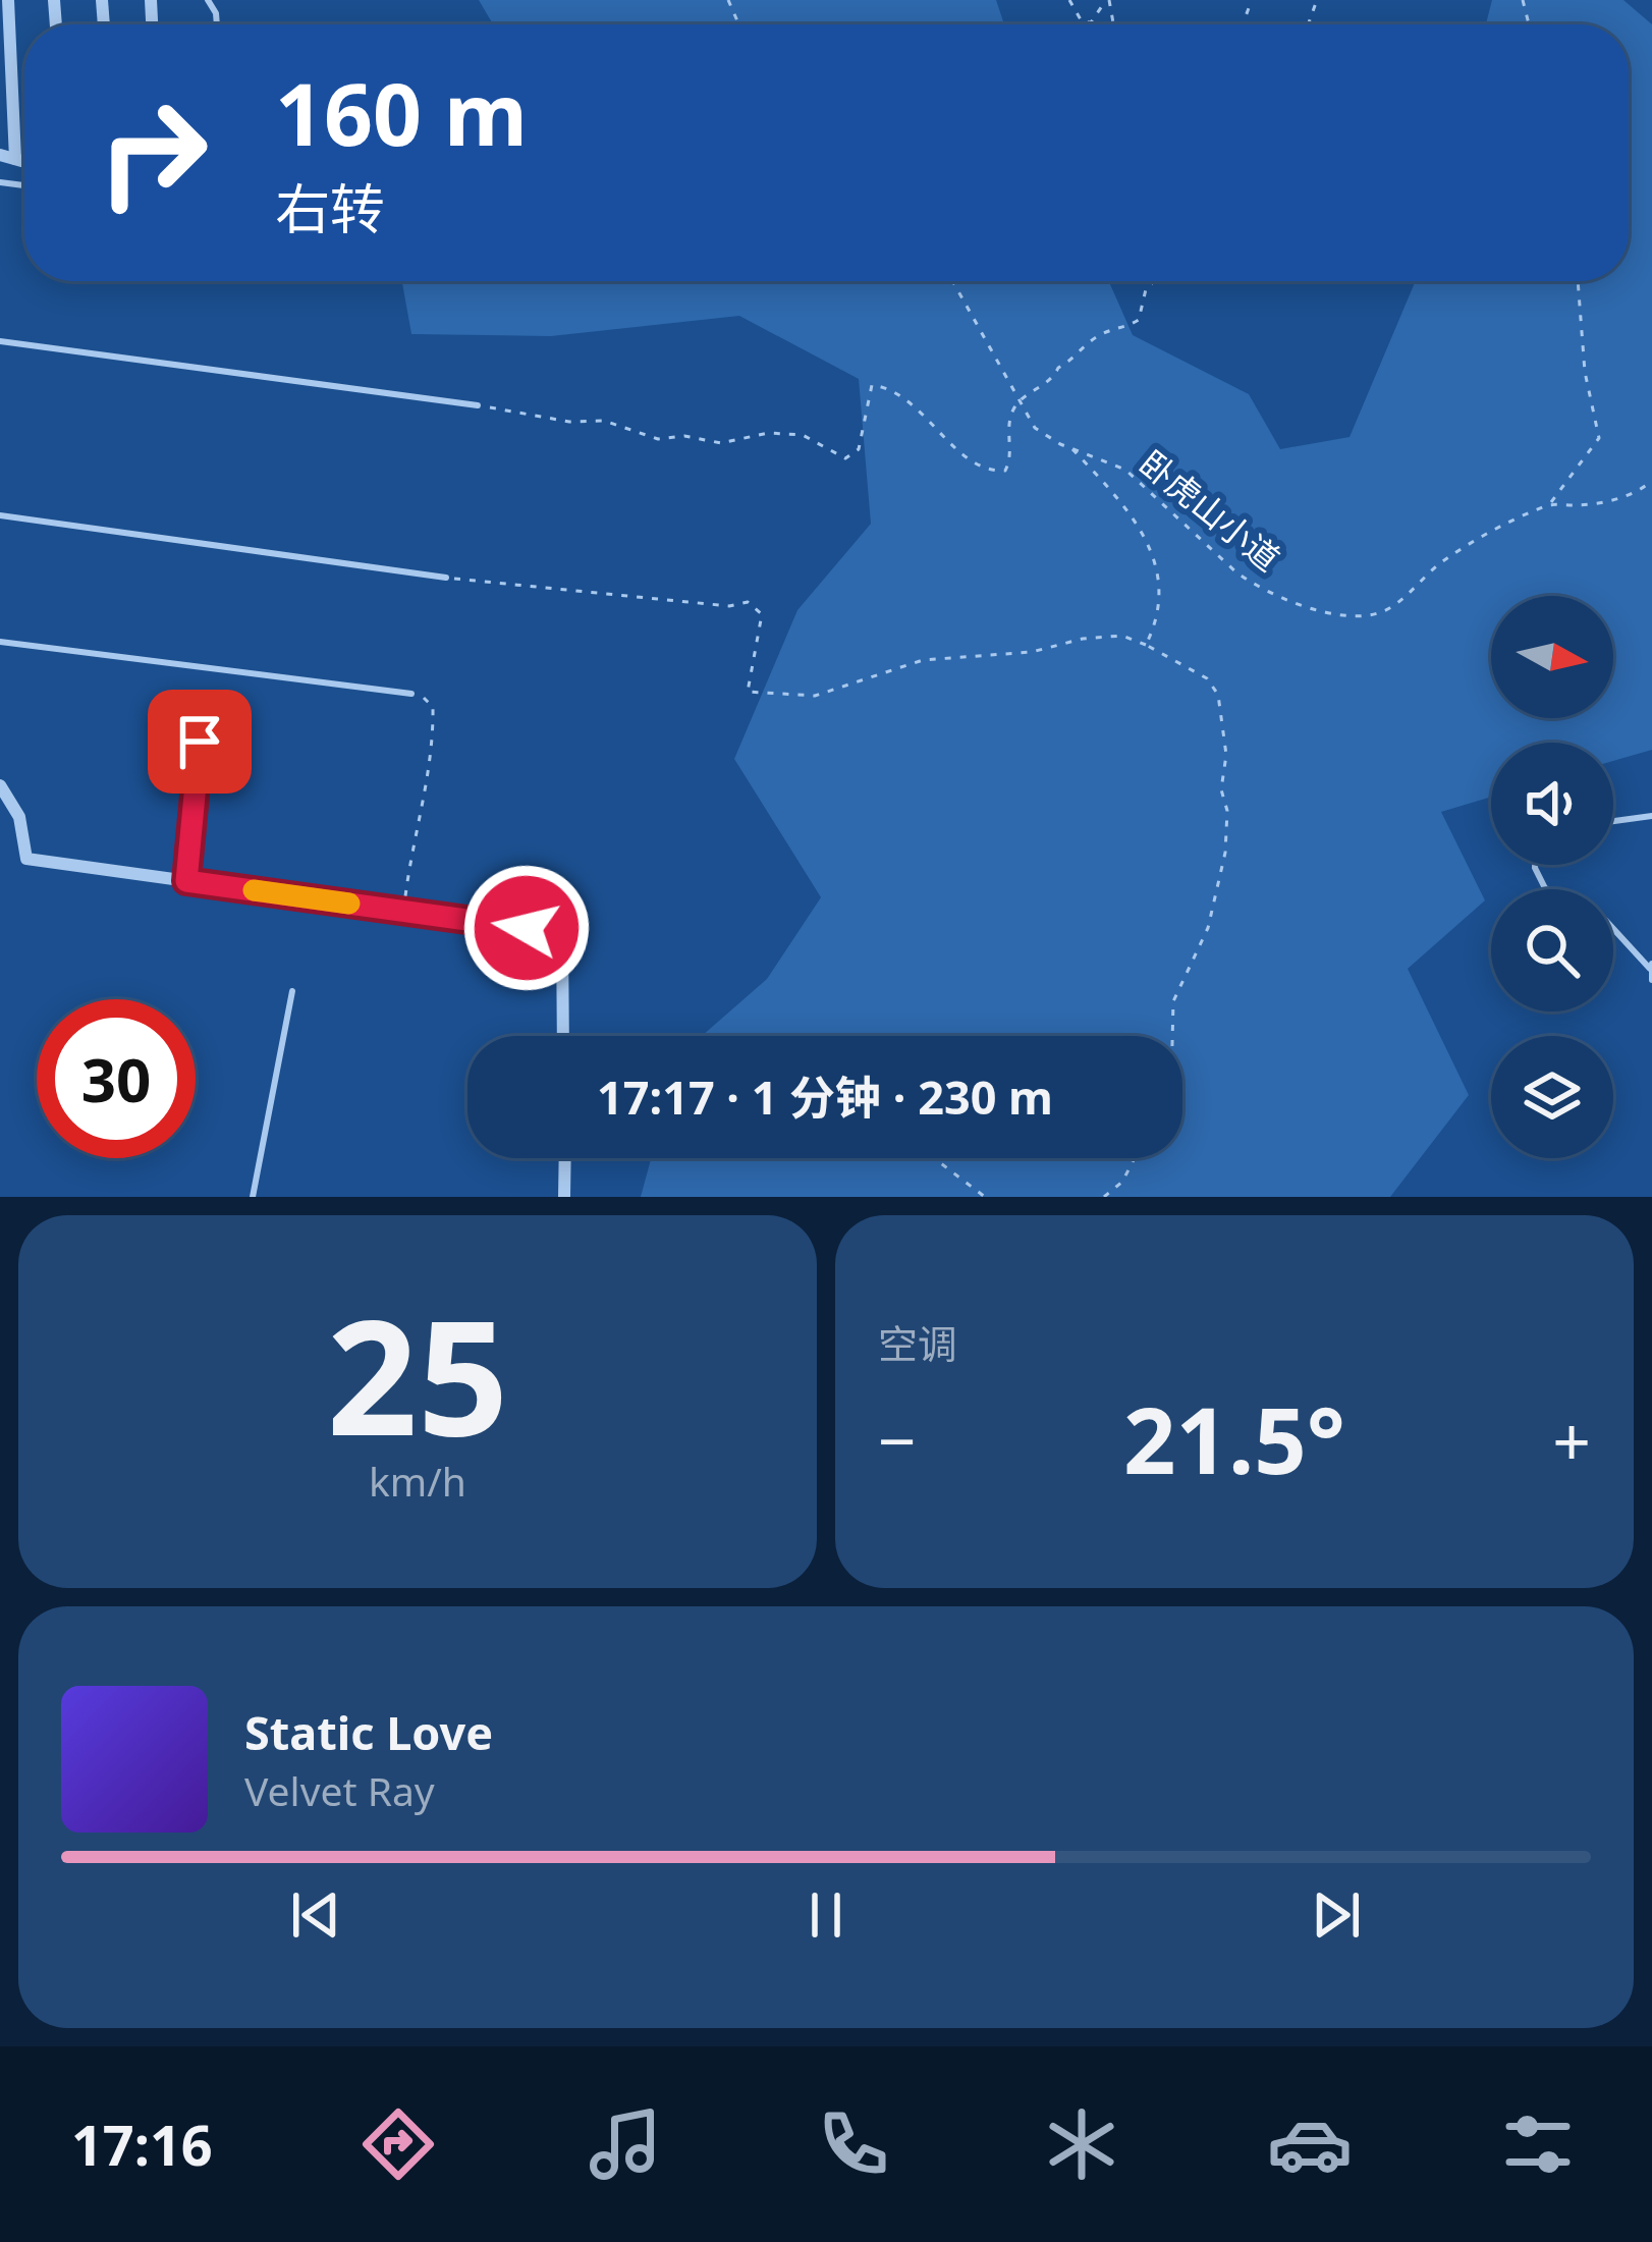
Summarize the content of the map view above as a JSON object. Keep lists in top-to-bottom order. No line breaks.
{"streets":{"path":["卧虎山小道"]},"north":"right","page":{"turn":["160 m","右转"],"limit":"30","trip":"17:17 · 1 分钟 · 230 m","tile":[["25","km/h"],"空调"],"heat":["−","21.5°","+"],"song":["Static Love","Velvet Ray"],"tabs":"17:16"}}
